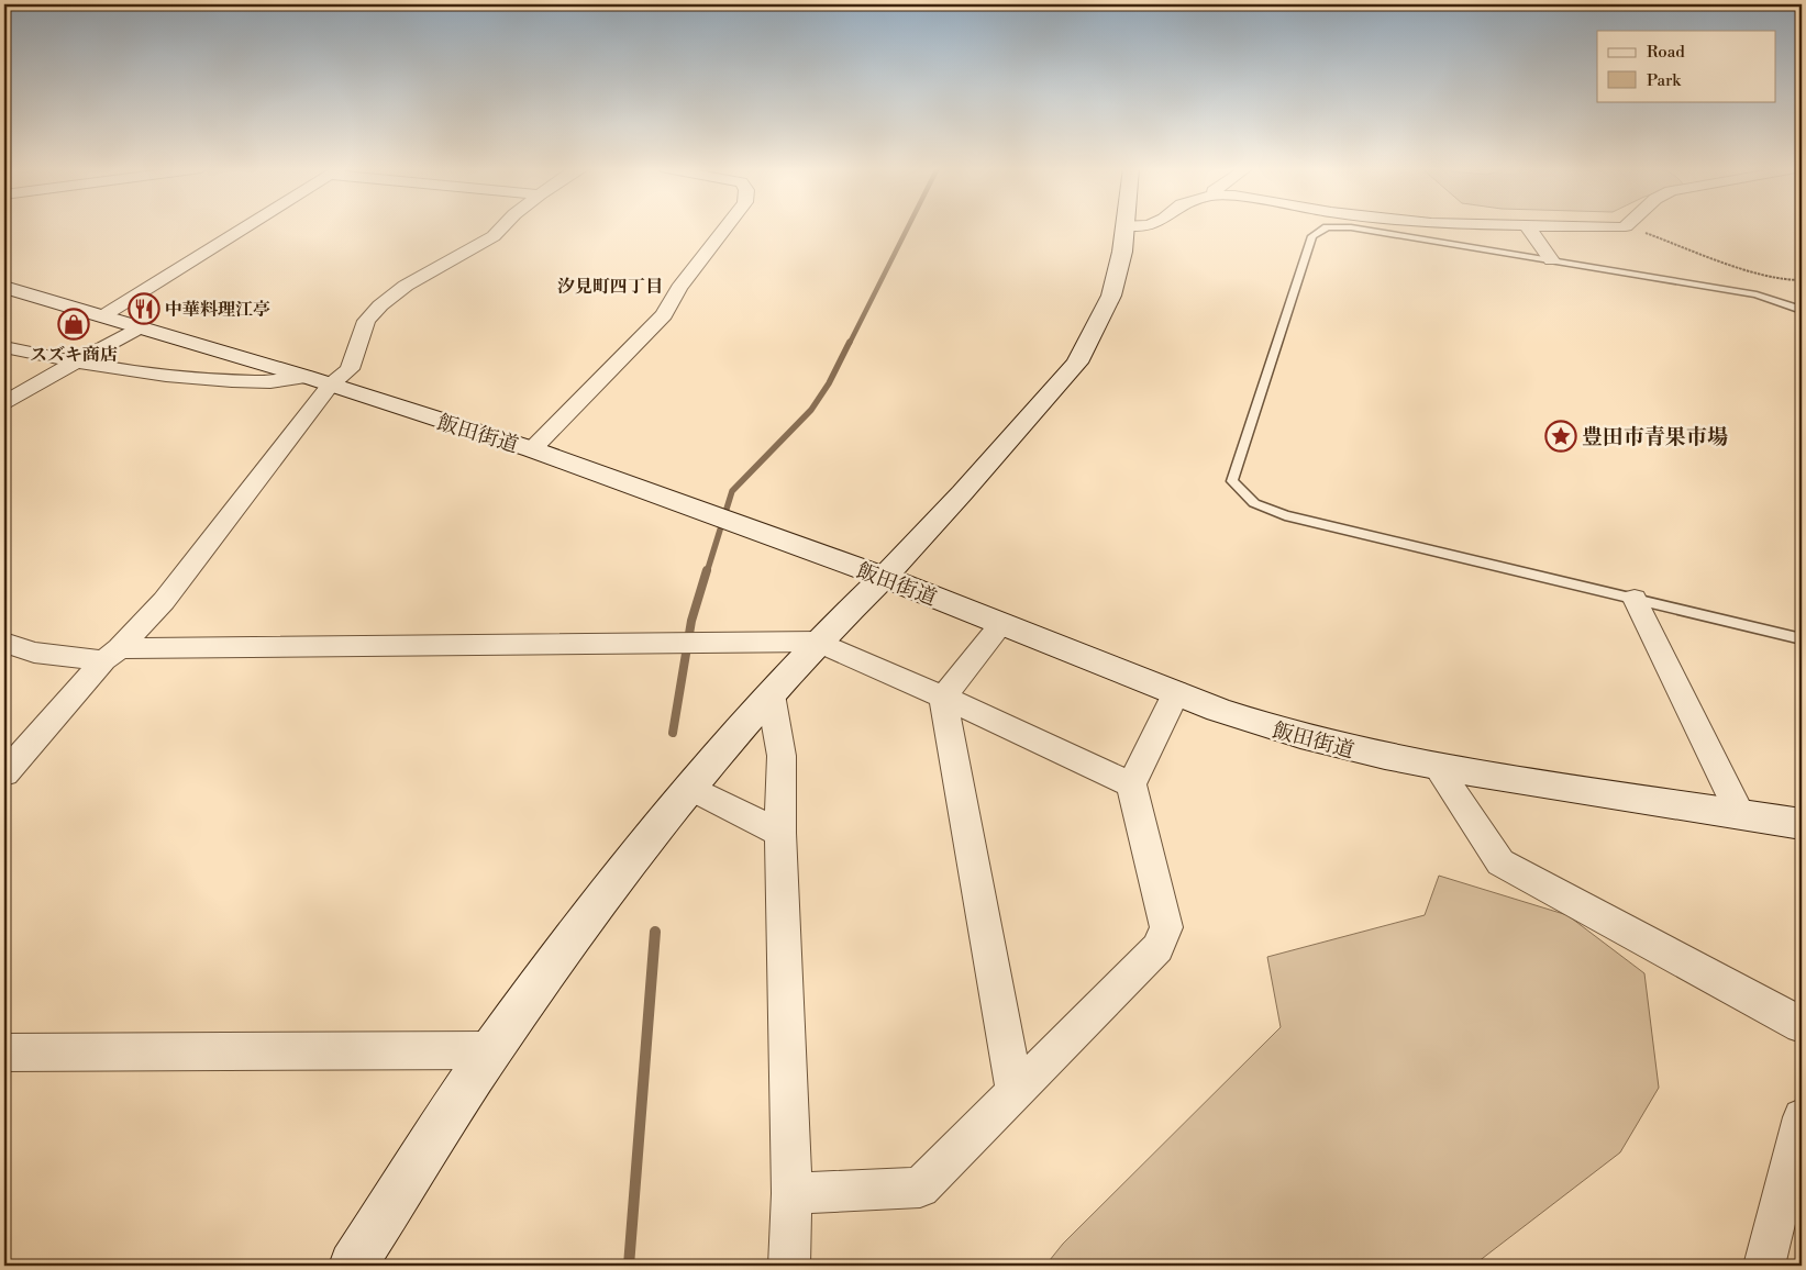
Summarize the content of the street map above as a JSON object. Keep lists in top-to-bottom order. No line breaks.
{"streets":{"main road":["飯田街道"]},"districts":["汐見町四丁目"],"places":{"restaurant":["中華料理江亭"],"shop":["スズキ商店"],"place":["豊田市青果市場"]},"legend":["Road","Park"]}
